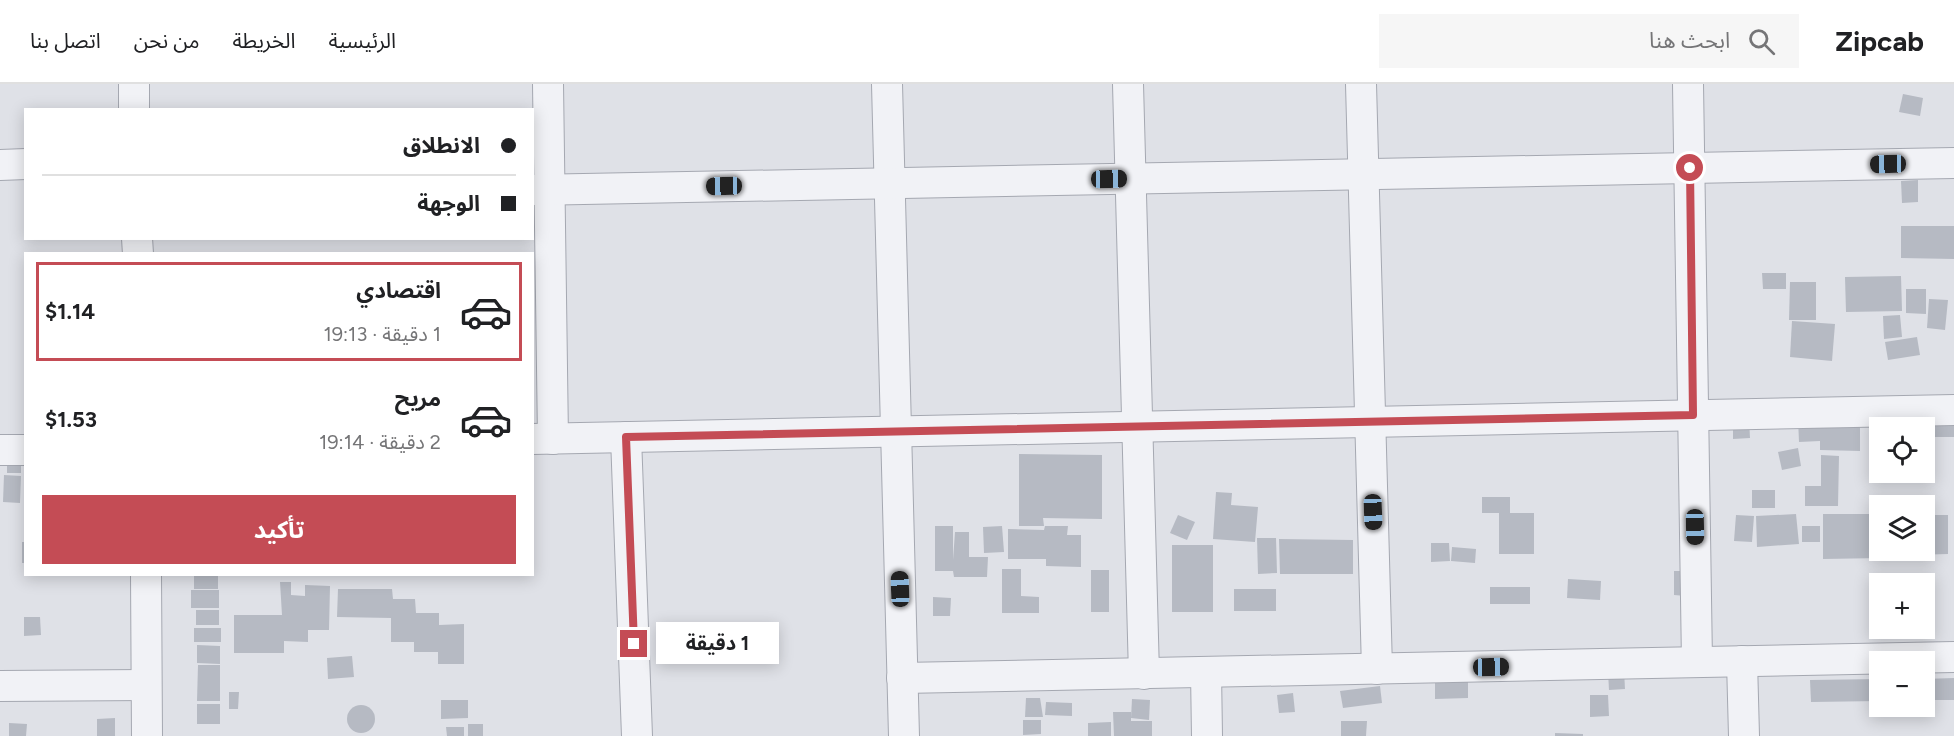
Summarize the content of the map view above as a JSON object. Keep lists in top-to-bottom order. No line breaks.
{"page":{"header":"Zipcab","search":"ابحث هنا","nav":["الرئيسية","الخريطة","من نحن","اتصل بنا"],"banner":["الانطلاق","الوجهة"],"list":[{"name":"اقتصادي","note":"1 دقيقة · 19:13","value":"$1.14"},{"name":"مريح","note":"2 دقيقة · 19:14","value":"$1.53"}],"map_buttons":["+","−"],"buttons":"تأكيد","bubble":"1 دقيقة"}}
